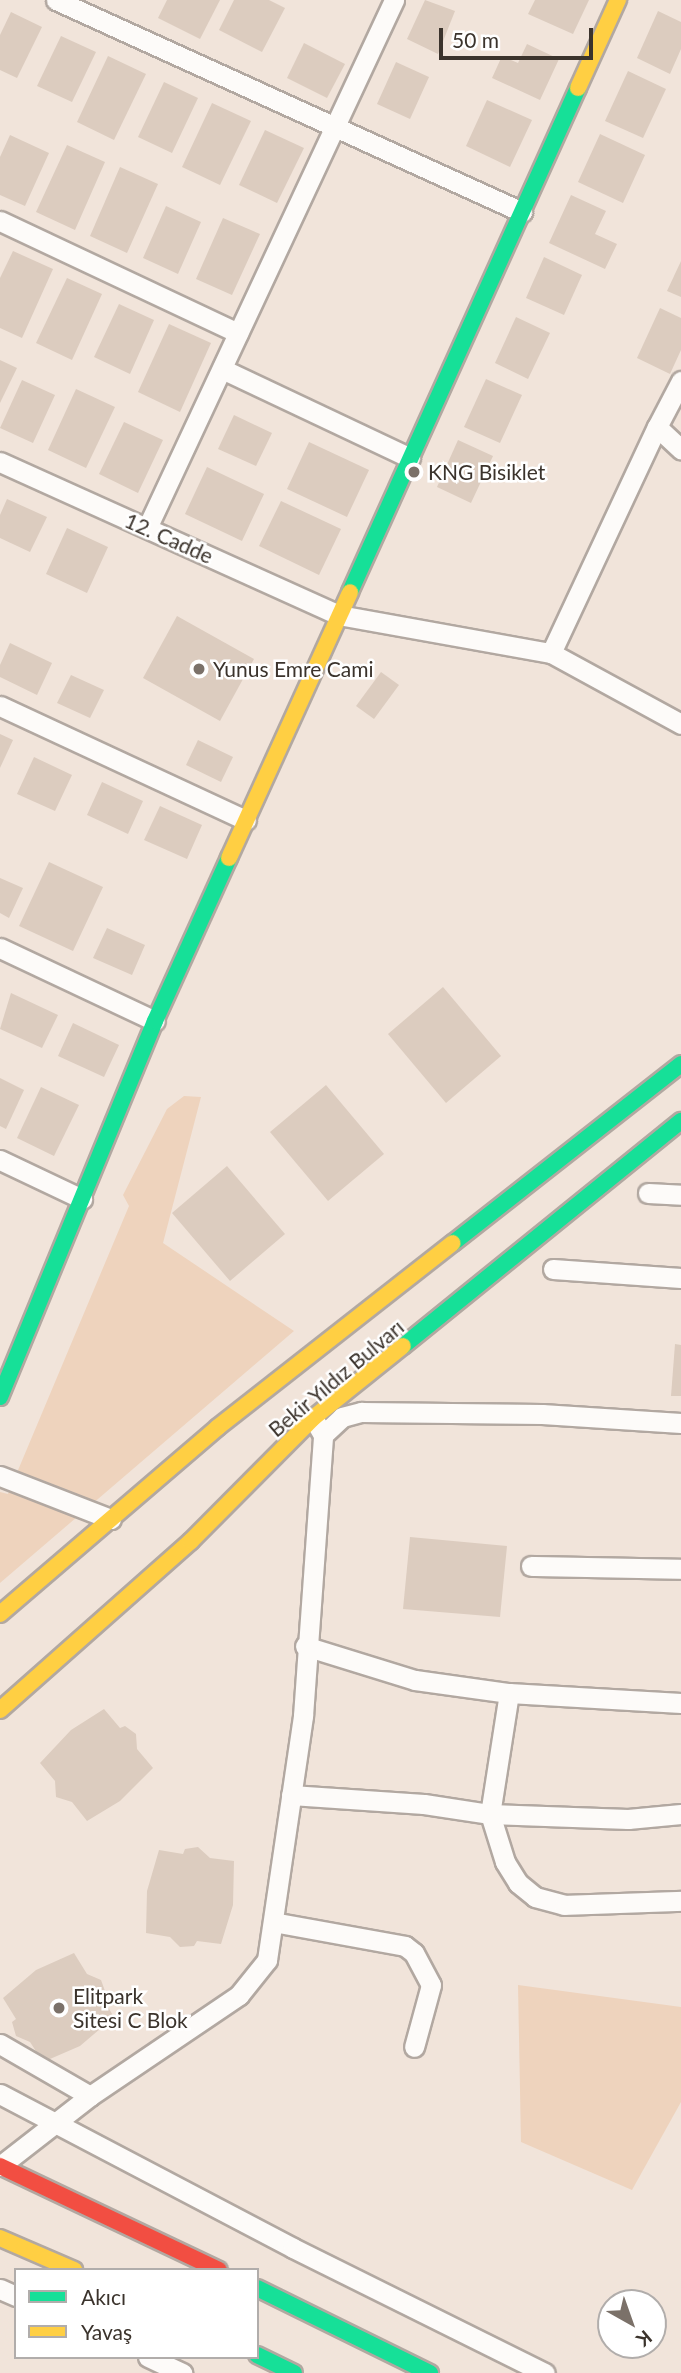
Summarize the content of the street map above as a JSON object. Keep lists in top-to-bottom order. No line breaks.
{"streets":{"main road":["Bekir Yıldız Bulvarı"],"street":["12. Cadde"]},"places":["KNG Bisiklet","Yunus Emre Cami","Elitpark Sitesi C Blok"],"legend":["Akıcı","Yavaş"],"scale_bar":"50 m","north":"bottom right"}
